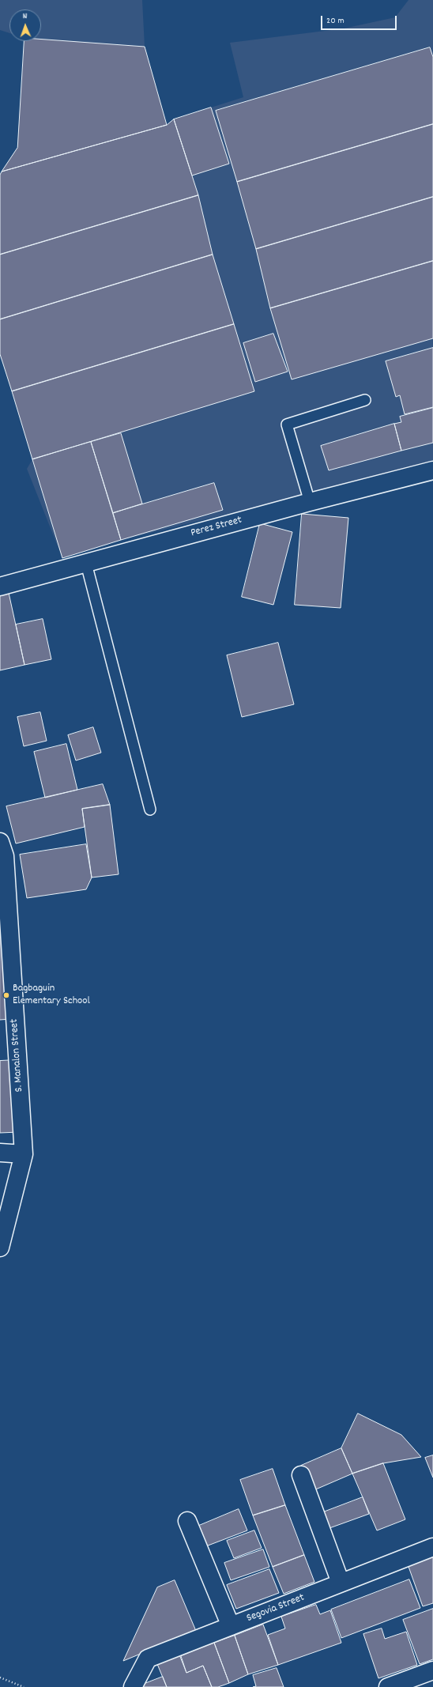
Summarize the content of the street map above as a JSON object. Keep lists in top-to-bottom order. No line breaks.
{"streets":{"street":["Perez Street","S. Manalon Street","Segovia Street"]},"places":["Bagbaguin Elementary School"],"scale_bar":"20 m","north":"top"}
